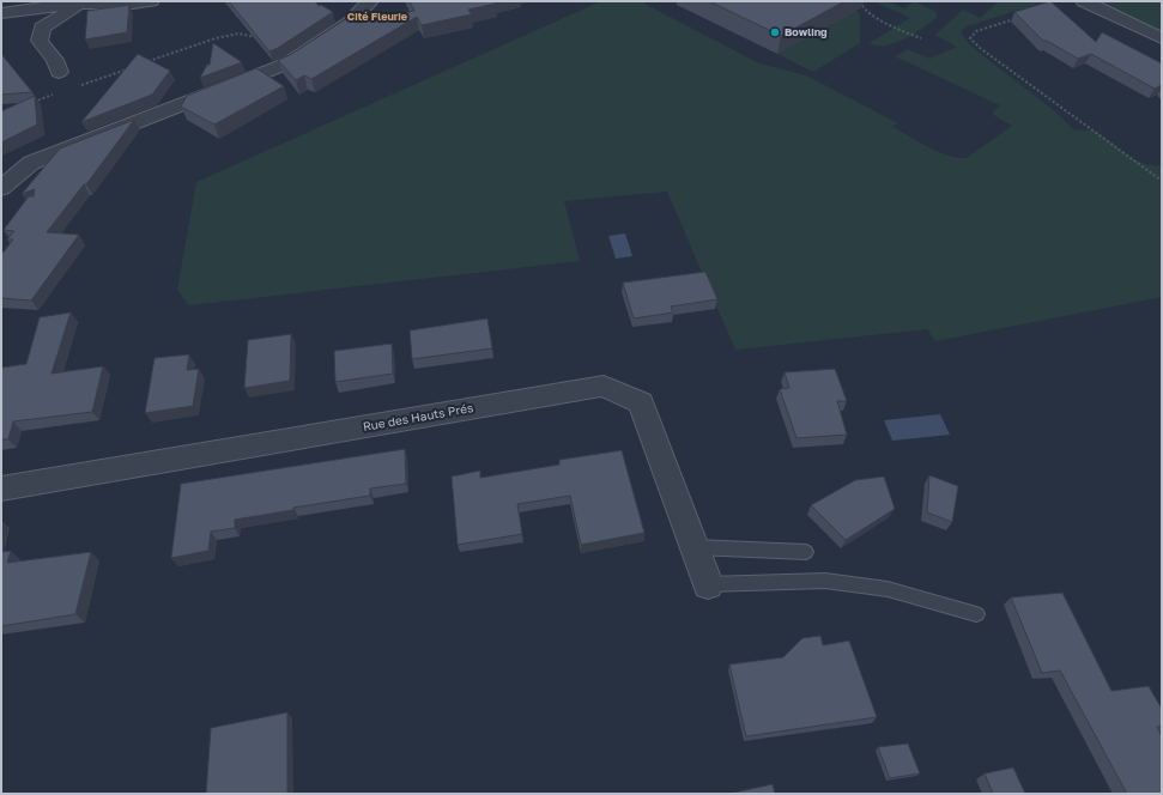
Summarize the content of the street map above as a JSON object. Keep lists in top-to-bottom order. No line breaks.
{"streets":{"street":["Rue des Hauts Prés"]},"districts":["Cité Fleurie"],"places":["Bowling"]}
